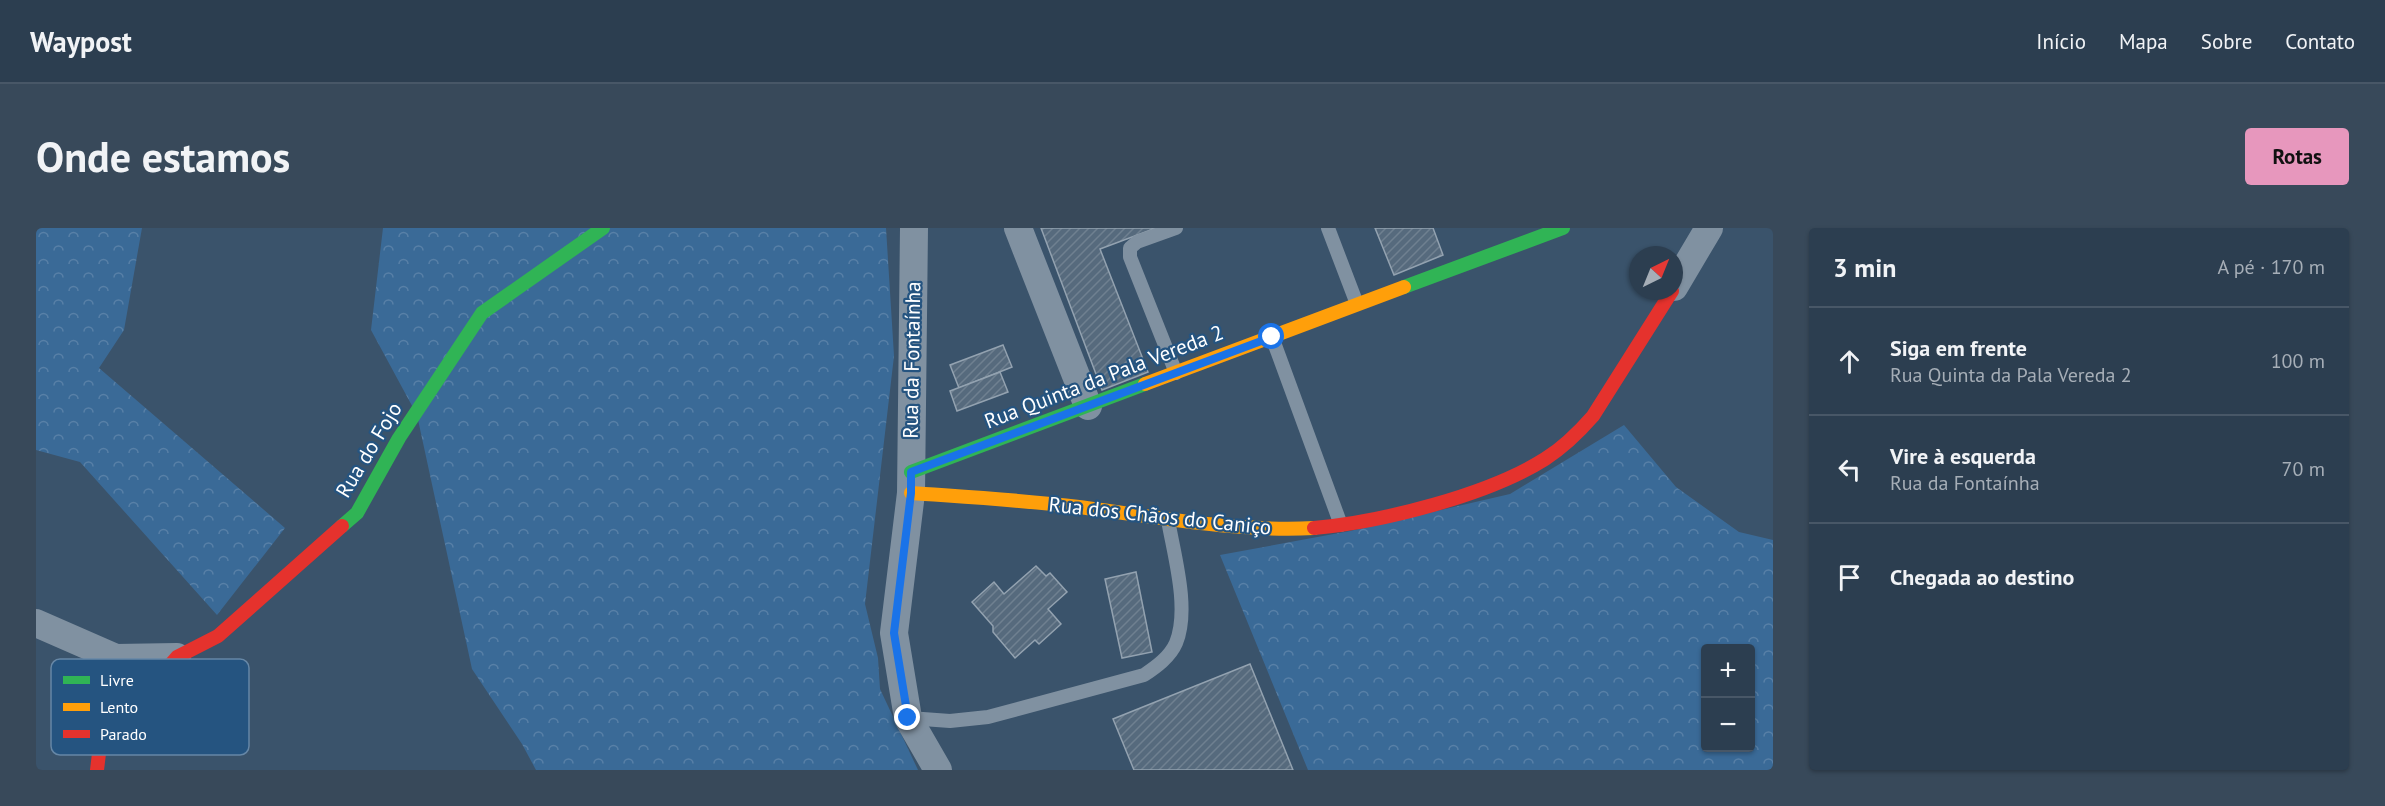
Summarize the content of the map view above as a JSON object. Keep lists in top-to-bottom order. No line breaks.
{"streets":{"street":["Rua da Fontaínha","Rua Quinta da Pala Vereda 2","Rua do Fojo","Rua dos Chãos do Caniço"]},"crossings":[["Rua da Fontaínha","Rua Quinta da Pala Vereda 2"],["Rua da Fontaínha","Rua dos Chãos do Caniço"],["Rua Quinta da Pala Vereda 2","Rua dos Chãos do Caniço"]],"legend":["Livre","Lento","Parado"],"north":"top right","page":{"header":"Waypost","nav":["Início","Mapa","Sobre","Contato"],"buttons":"Rotas","title":"Onde estamos","heading":["3 min","A pé · 170 m"],"list":[["Siga em frente","Rua Quinta da Pala Vereda 2","100 m"],["Vire à esquerda","Rua da Fontaínha","70 m"],"Chegada ao destino"],"map_buttons":["+","−"]}}
